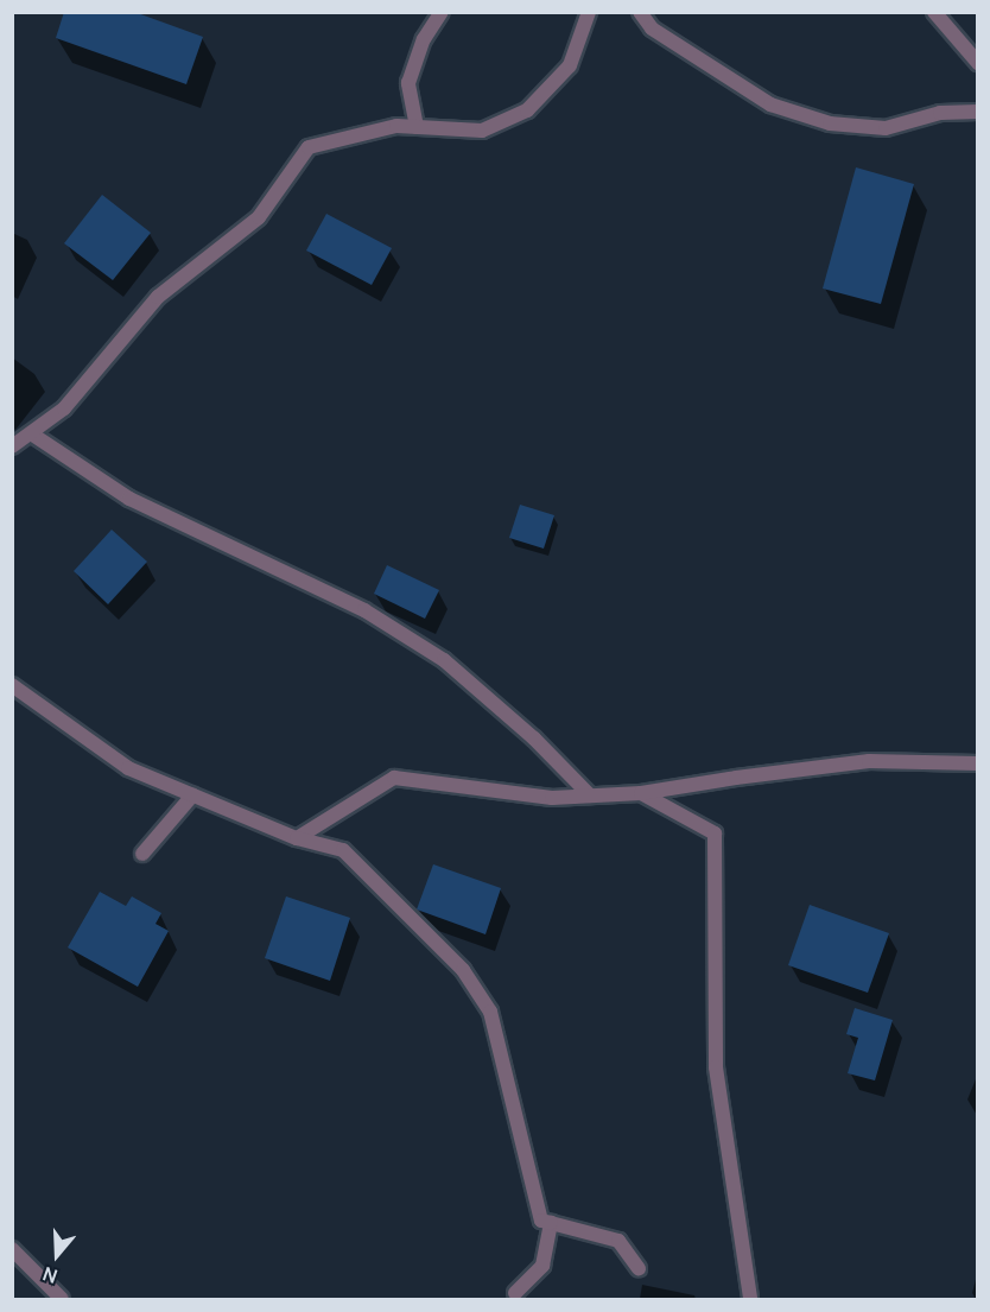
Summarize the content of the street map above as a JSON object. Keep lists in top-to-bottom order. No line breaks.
{"north":"bottom"}
